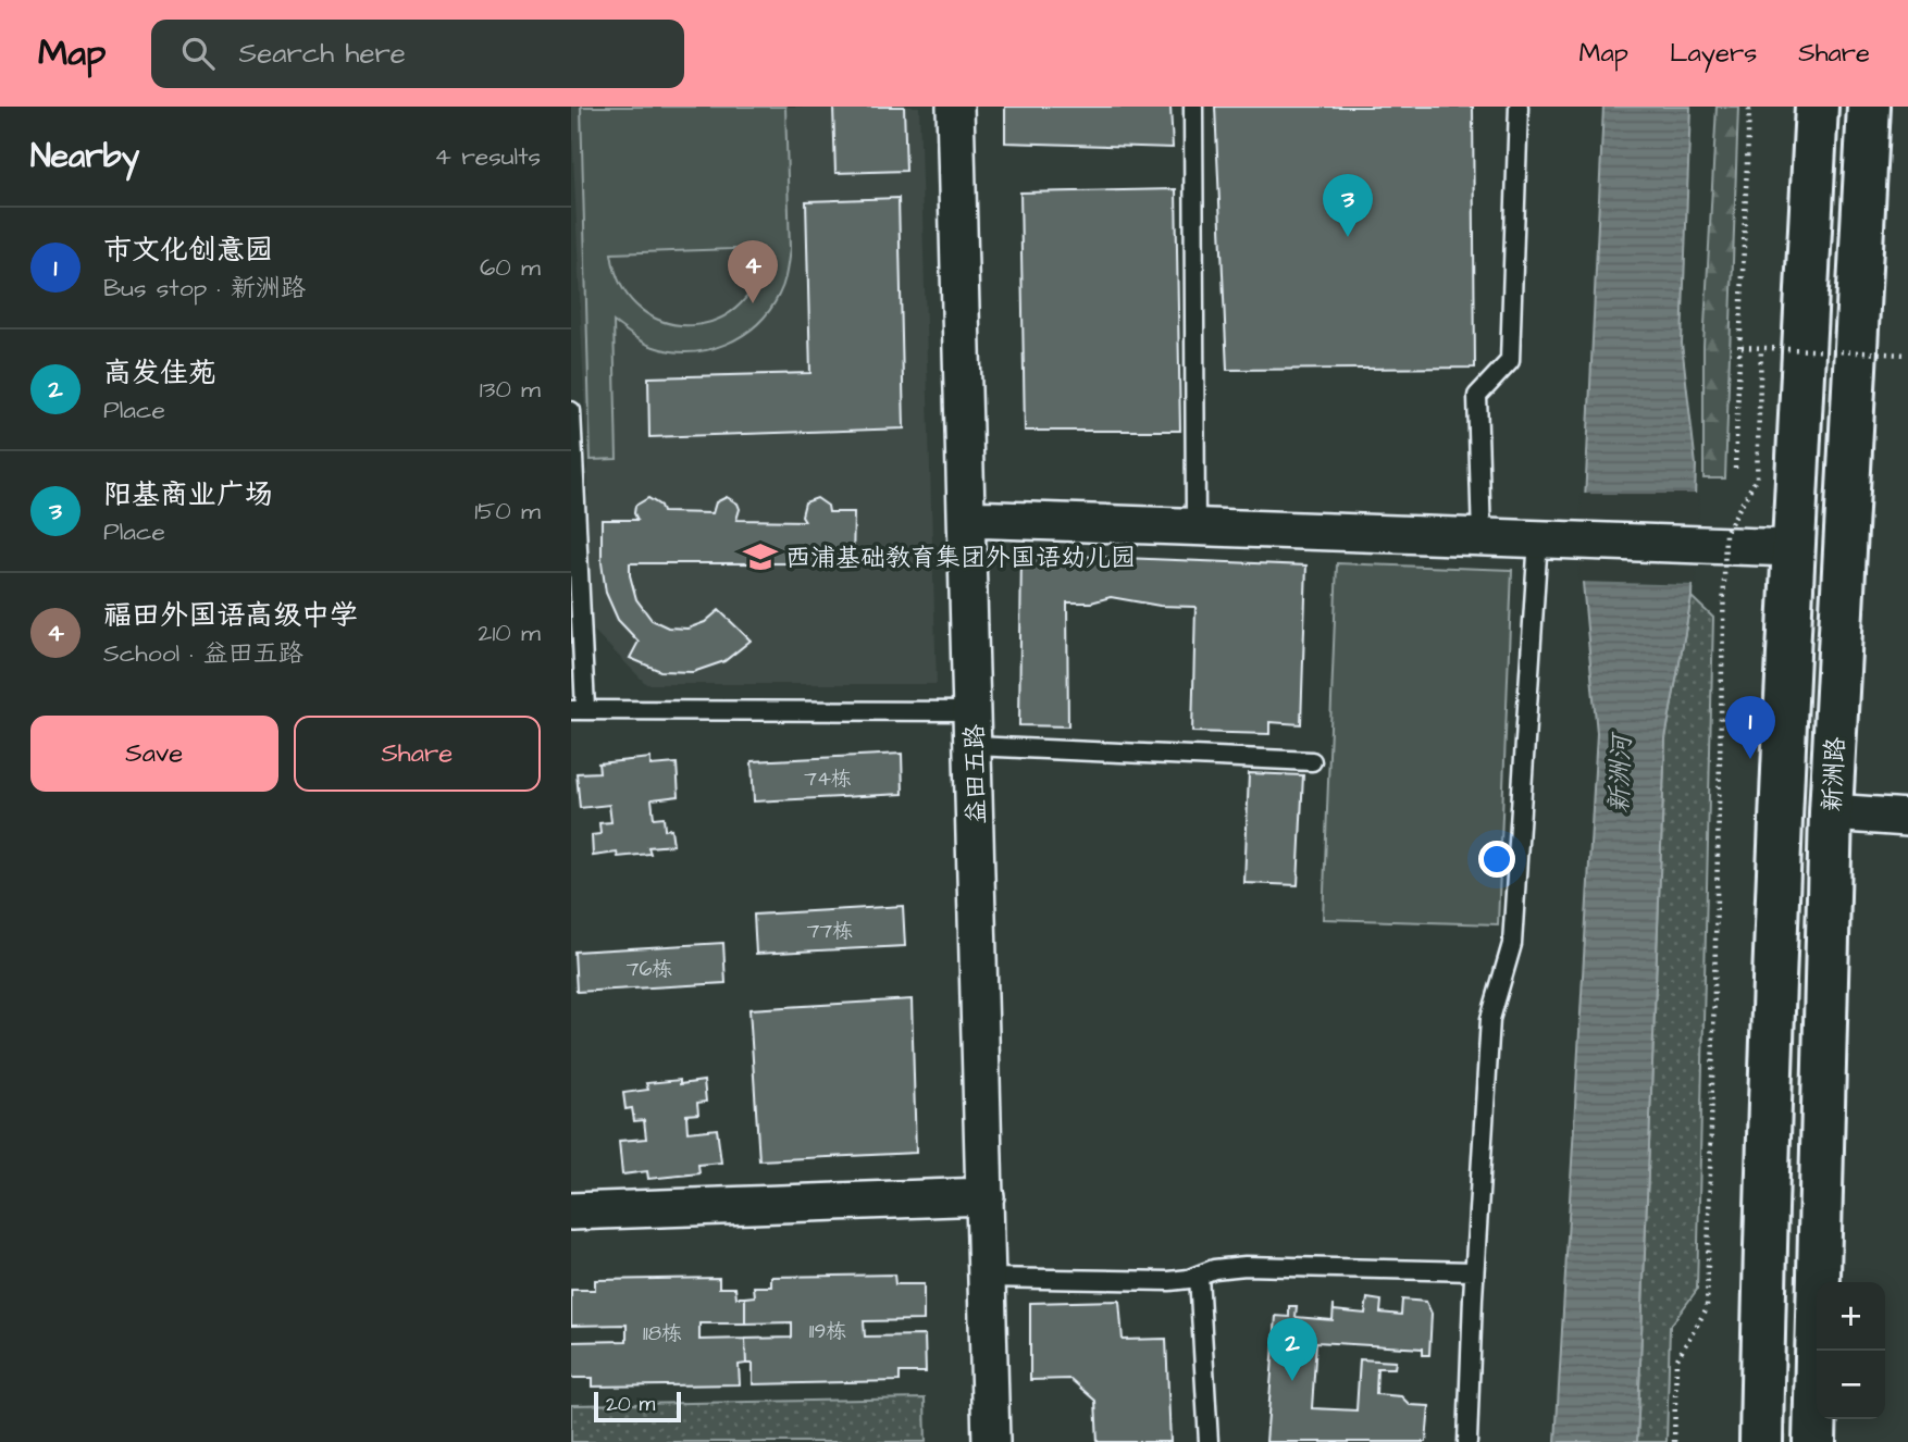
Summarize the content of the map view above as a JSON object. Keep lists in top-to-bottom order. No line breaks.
{"streets":{"main road":["新洲路"],"street":["益田五路"]},"water":["新洲河"],"places":{"school or university":["西浦基础教育集团外国语幼儿园"]},"house_numbers":["74栋","77栋","76栋","119栋","118栋"],"scale_bar":"20 m","page":{"header":"Map","search":"Search here","nav":["Map","Layers","Share"],"heading":["Nearby","4 results"],"pins":["3","4","1","2"],"list":[{"mark":"1","name":"市文化创意园","note":"Bus stop · 新洲路","value":"60 m"},{"mark":"2","name":"高发佳苑","note":"Place","value":"130 m"},{"mark":"3","name":"阳基商业广场","note":"Place","value":"150 m"},{"mark":"4","name":"福田外国语高级中学","note":"School · 益田五路","value":"210 m"}],"buttons":["Save","Share"],"map_buttons":["+","−"],"scale":"20 m"}}
